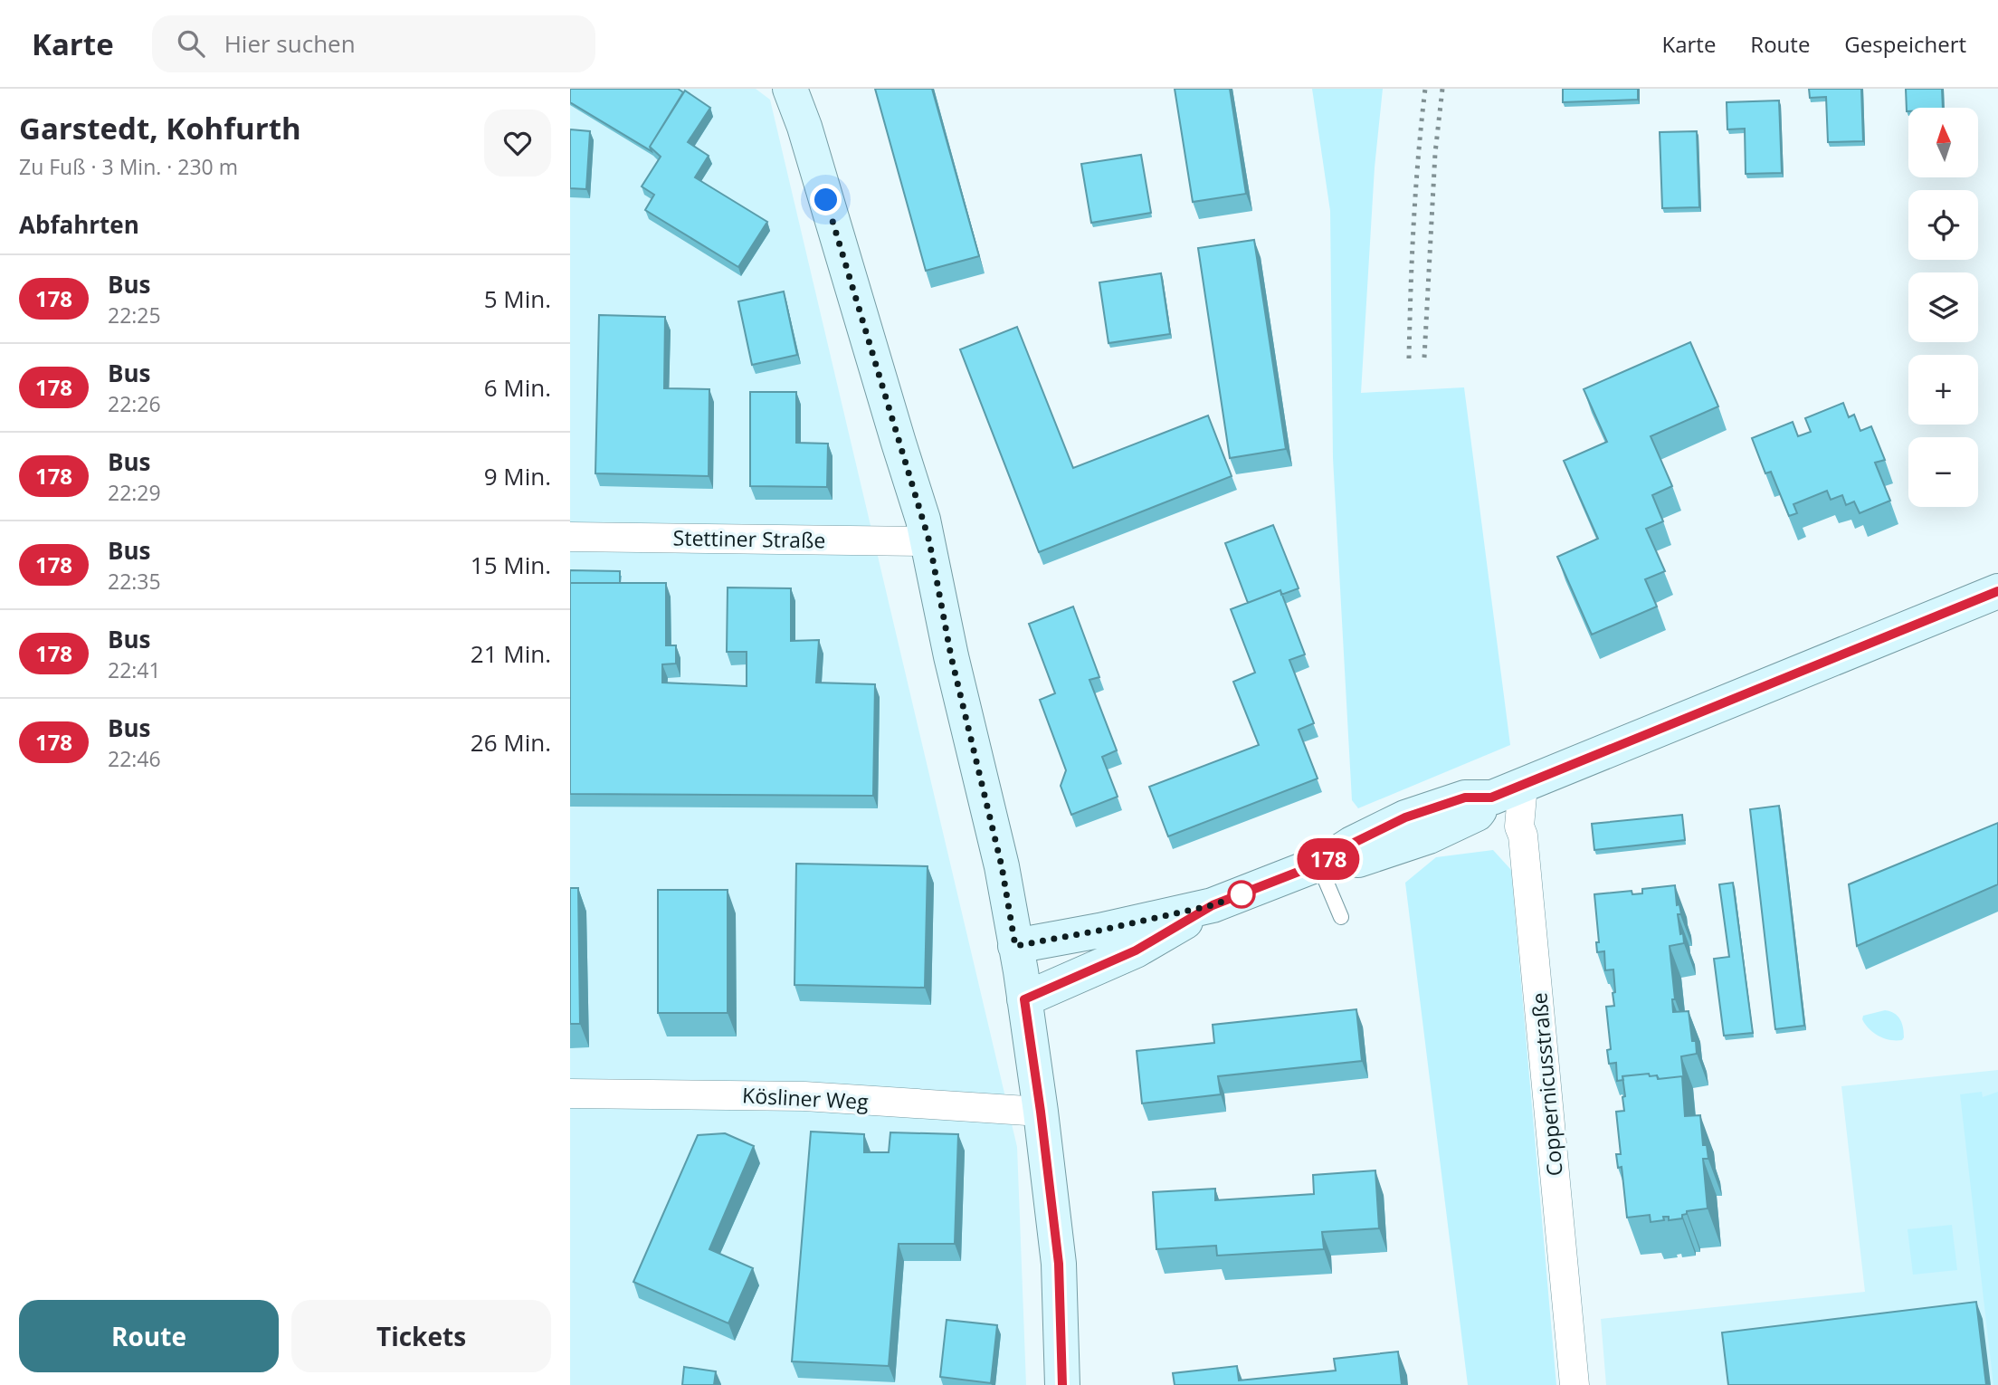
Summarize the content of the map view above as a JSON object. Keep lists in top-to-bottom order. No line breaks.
{"streets":{"street":["Stettiner Straße","Coppernicusstraße","Kösliner Weg"]},"lines":["bus line 178"],"north":"top","page":{"header":"Karte","search":"Hier suchen","nav":["Karte","Route","Gespeichert"],"heading":[["Garstedt, Kohfurth","Zu Fuß · 3 Min. · 230 m"],"Abfahrten"],"on_map":"178","map_buttons":["+","−"],"list":[{"mark":"178","name":"Bus","note":"22:25","value":"5 Min."},{"mark":"178","name":"Bus","note":"22:26","value":"6 Min."},{"mark":"178","name":"Bus","note":"22:29","value":"9 Min."},{"mark":"178","name":"Bus","note":"22:35","value":"15 Min."},{"mark":"178","name":"Bus","note":"22:41","value":"21 Min."},{"mark":"178","name":"Bus","note":"22:46","value":"26 Min."}],"buttons":["Route","Tickets"]}}
